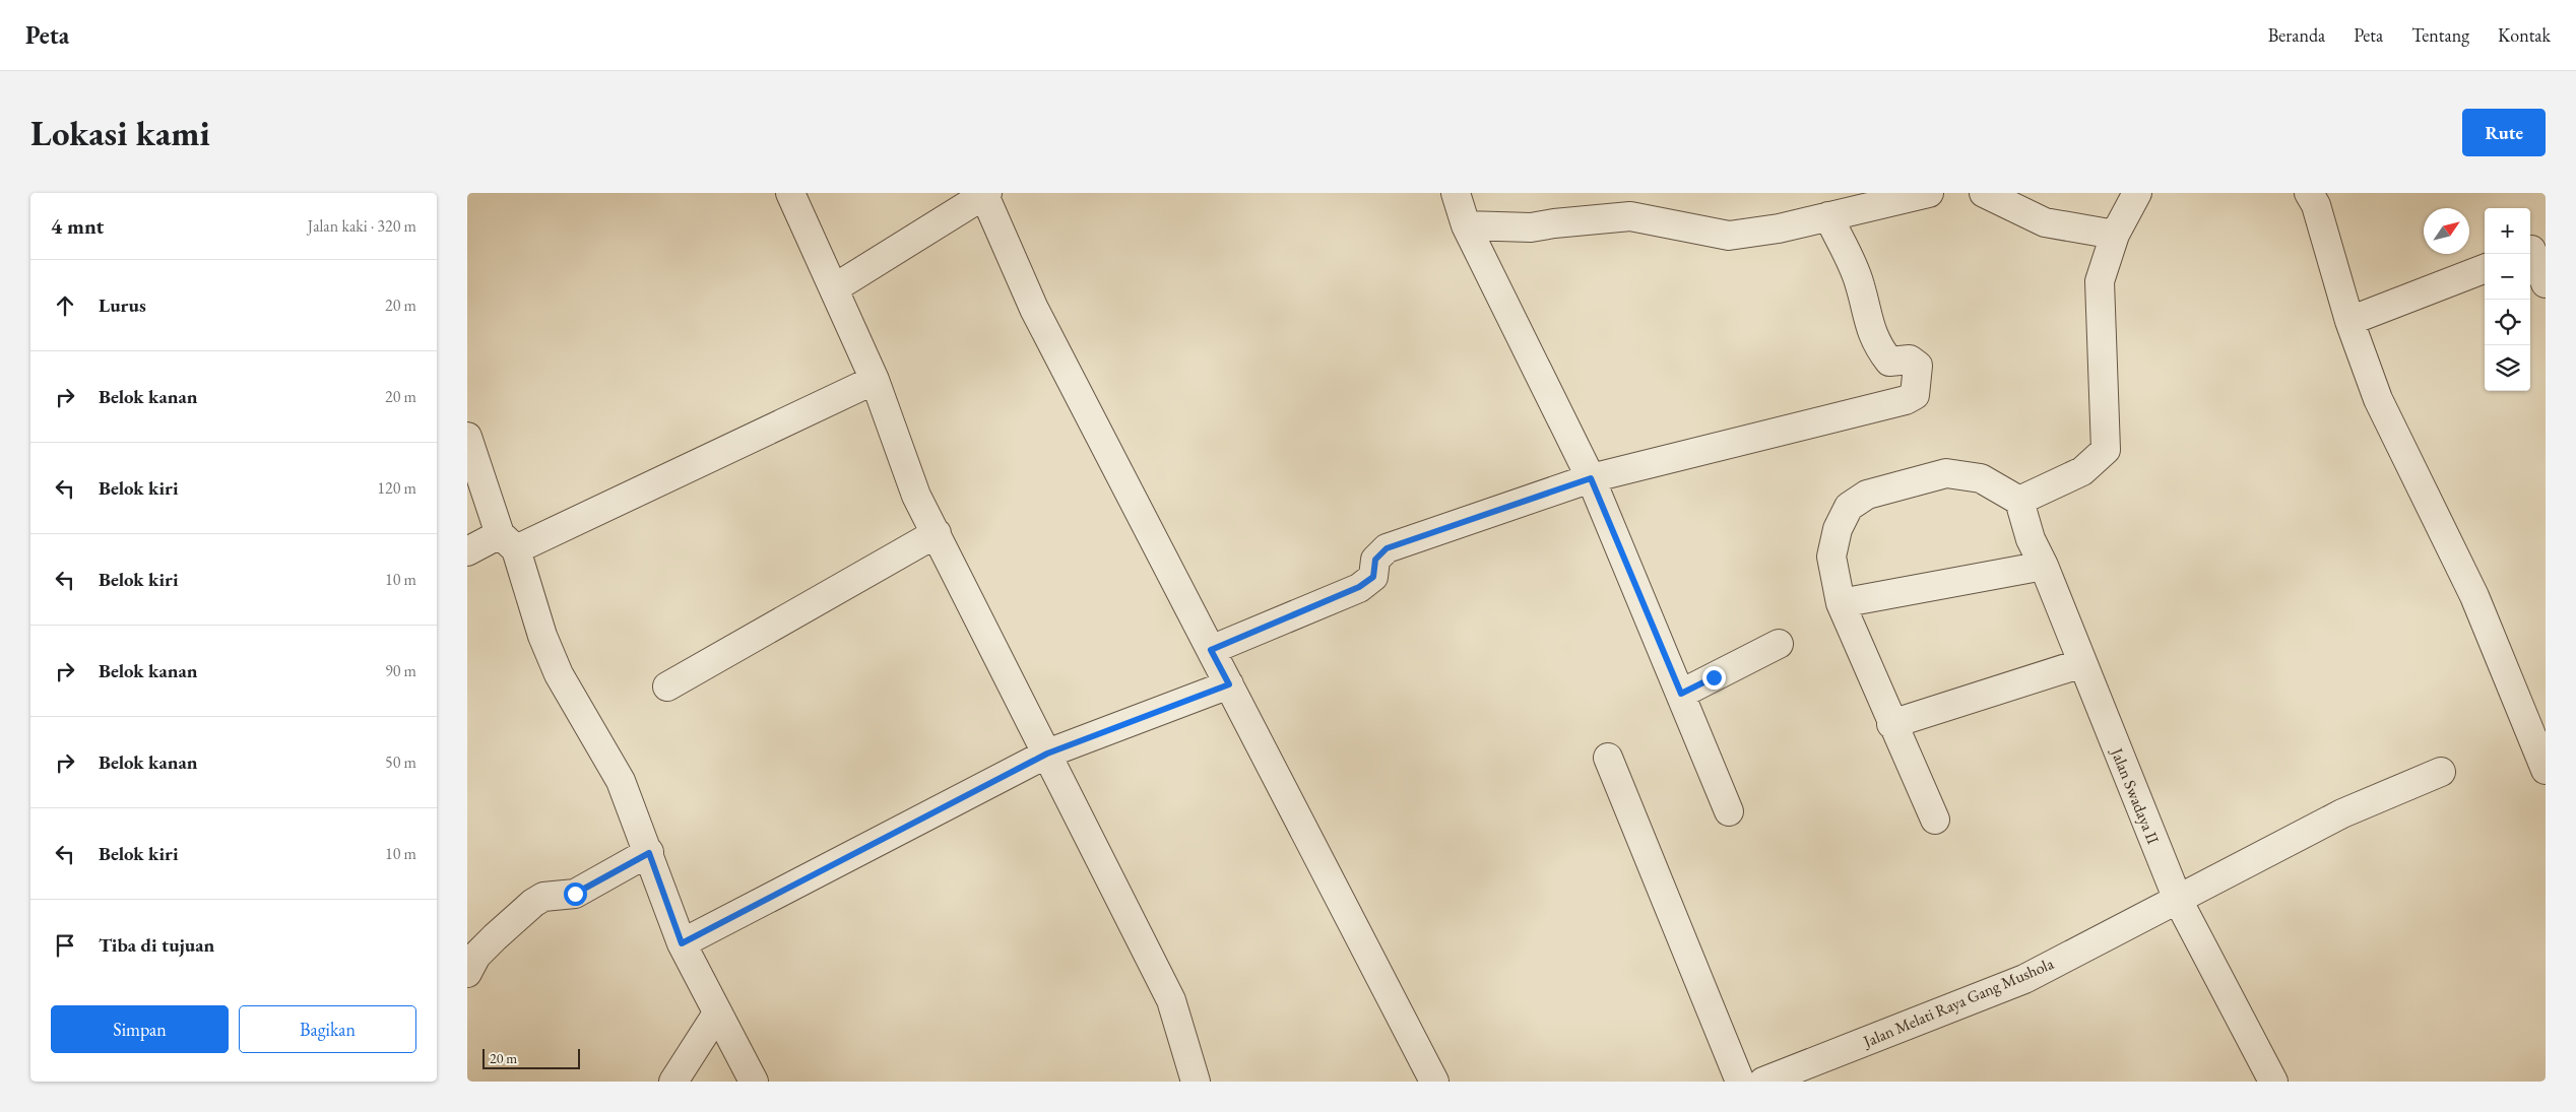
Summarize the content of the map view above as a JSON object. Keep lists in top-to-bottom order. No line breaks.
{"streets":{"street":["Jalan Swadaya II","Jalan Melati Raya Gang Mushola"]},"crossings":[["Jalan Swadaya II","Jalan Melati Raya Gang Mushola"]],"scale_bar":"20 m","north":"top right","page":{"header":"Peta","nav":["Beranda","Peta","Tentang","Kontak"],"buttons":["Rute",["Simpan","Bagikan"]],"title":"Lokasi kami","heading":["4 mnt","Jalan kaki · 320 m"],"map_buttons":["+","−"],"list":[["Lurus","20 m"],["Belok kanan","20 m"],["Belok kiri","120 m"],["Belok kiri","10 m"],["Belok kanan","90 m"],["Belok kanan","50 m"],["Belok kiri","10 m"],"Tiba di tujuan"],"scale":"20 m"}}
